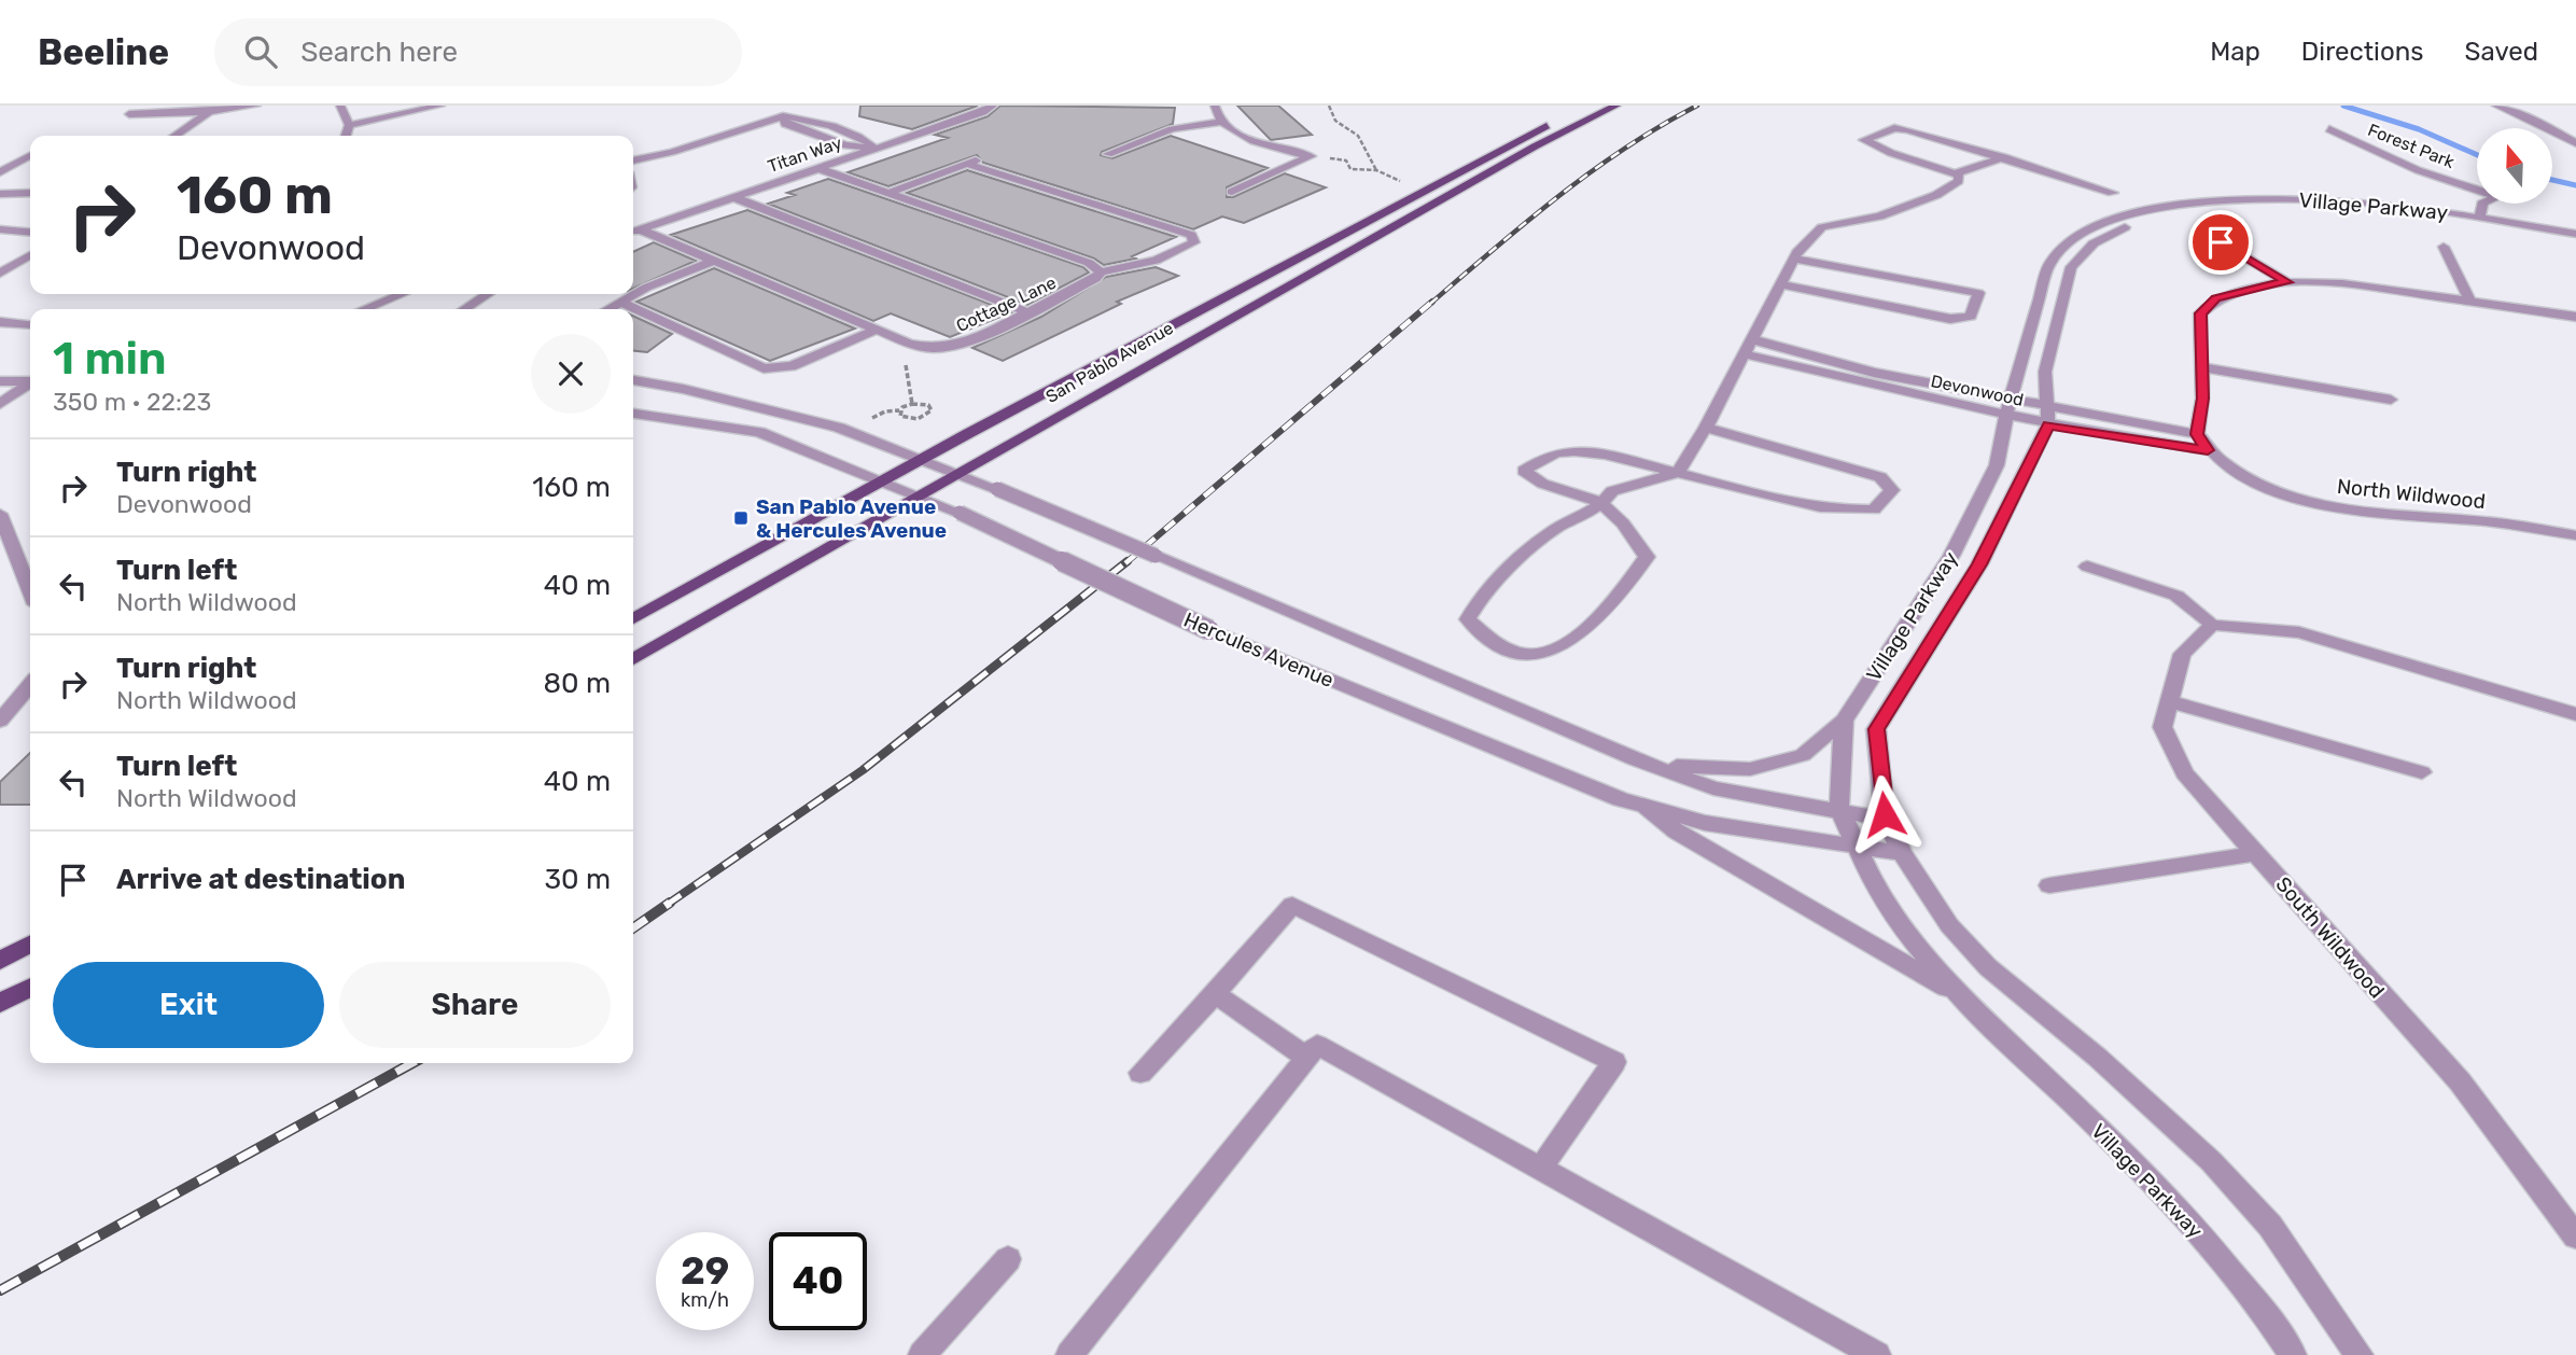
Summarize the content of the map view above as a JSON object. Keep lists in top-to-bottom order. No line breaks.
{"streets":{"main road":["San Pablo Avenue"],"street":["Forest Park","Titan Way","Village Parkway","Cottage Lane","Devonwood","North Wildwood","Hercules Avenue","South Wildwood"]},"crossings":[["Forest Park","Village Parkway"],["Titan Way","Cottage Lane"],["Village Parkway","Devonwood"],["Village Parkway","Hercules Avenue"],["San Pablo Avenue","Hercules Avenue"],["Devonwood","North Wildwood"]],"places":{"transit":["San Pablo Avenue & Hercules Avenue"]},"north":"top","page":{"header":"Beeline","search":"Search here","nav":["Map","Directions","Saved"],"turn":["160 m","Devonwood"],"heading":["1 min","350 m · 22:23"],"list":[{"name":"Turn right","note":"Devonwood","value":"160 m"},{"name":"Turn left","note":"North Wildwood","value":"40 m"},{"name":"Turn right","note":"North Wildwood","value":"80 m"},{"name":"Turn left","note":"North Wildwood","value":"40 m"},{"name":"Arrive at destination","value":"30 m"}],"buttons":["Exit","Share"],"speed":"29 km/h","limit":"40"}}
